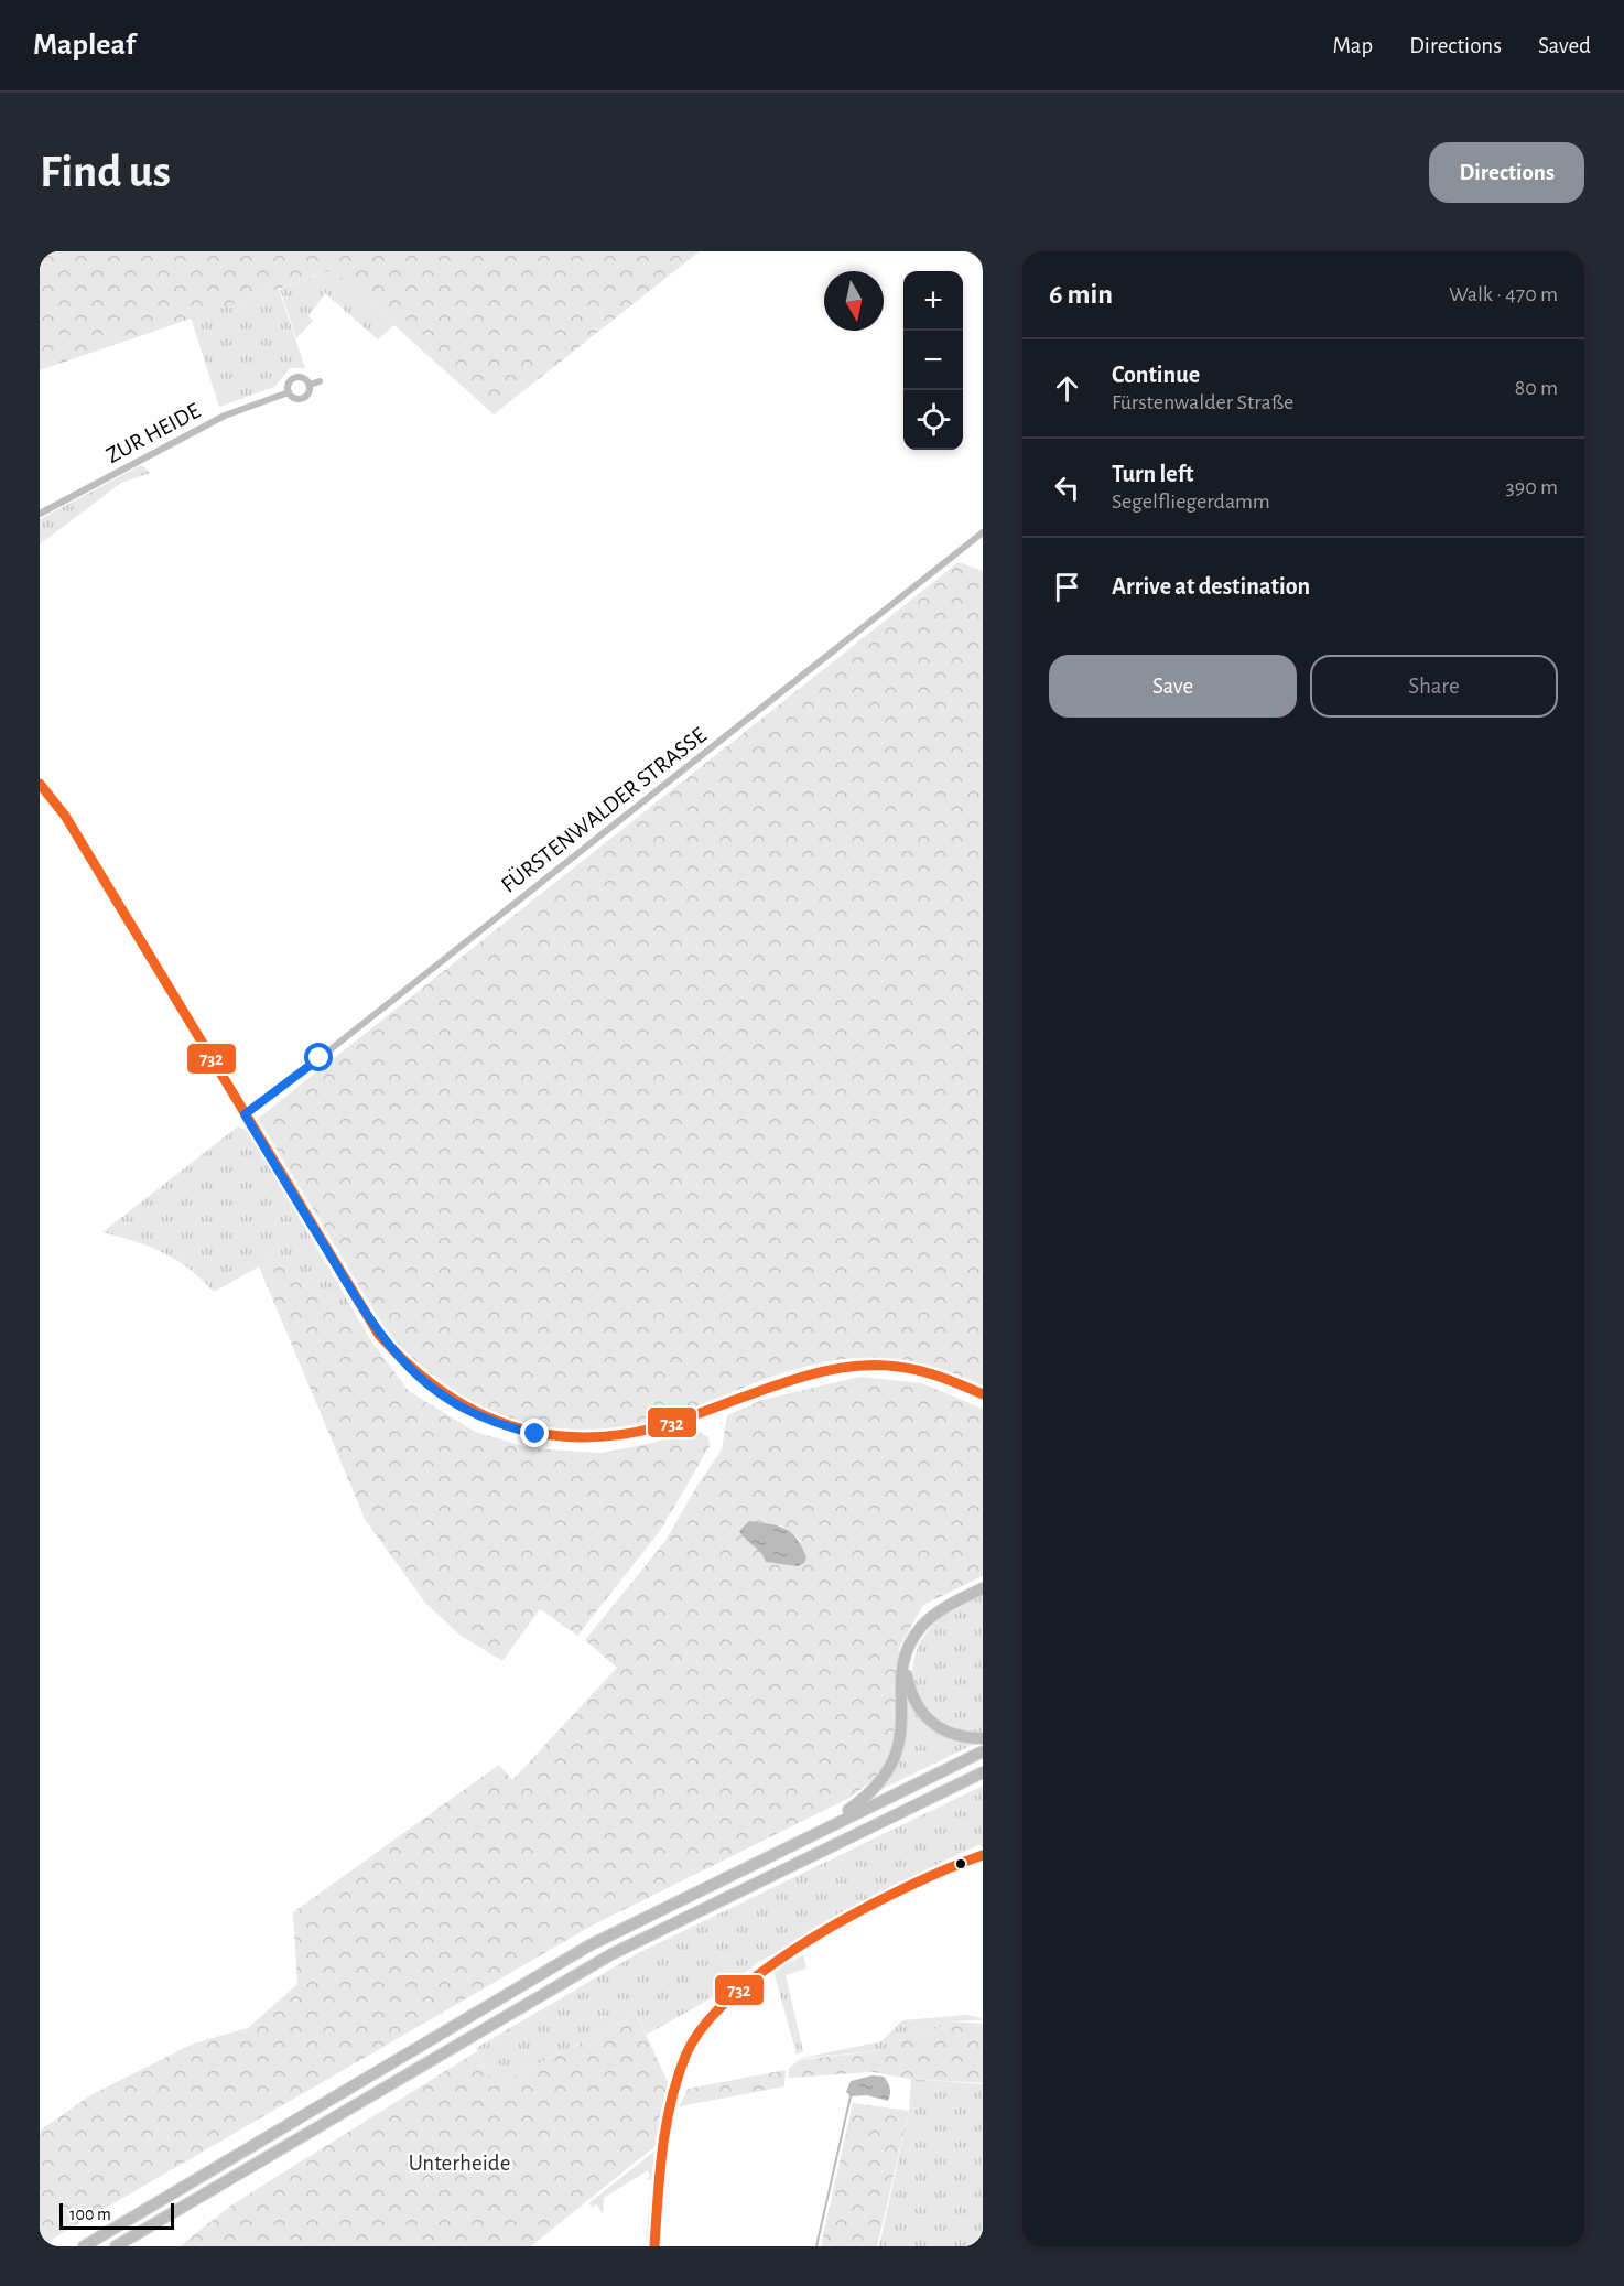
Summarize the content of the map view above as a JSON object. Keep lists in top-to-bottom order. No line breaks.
{"streets":{"street":["ZUR HEIDE","FÜRSTENWALDER STRASSE"]},"parks":["Unterheide"],"lines":["transit line 732"],"scale_bar":"100 m","north":"bottom","page":{"header":"Mapleaf","nav":["Map","Directions","Saved"],"buttons":["Directions",["Save","Share"]],"title":"Find us","heading":["6 min","Walk · 470 m"],"map_buttons":["+","−"],"list":[["Continue","Fürstenwalder Straße","80 m"],["Turn left","Segelfliegerdamm","390 m"],"Arrive at destination"],"scale":"100 m"}}
